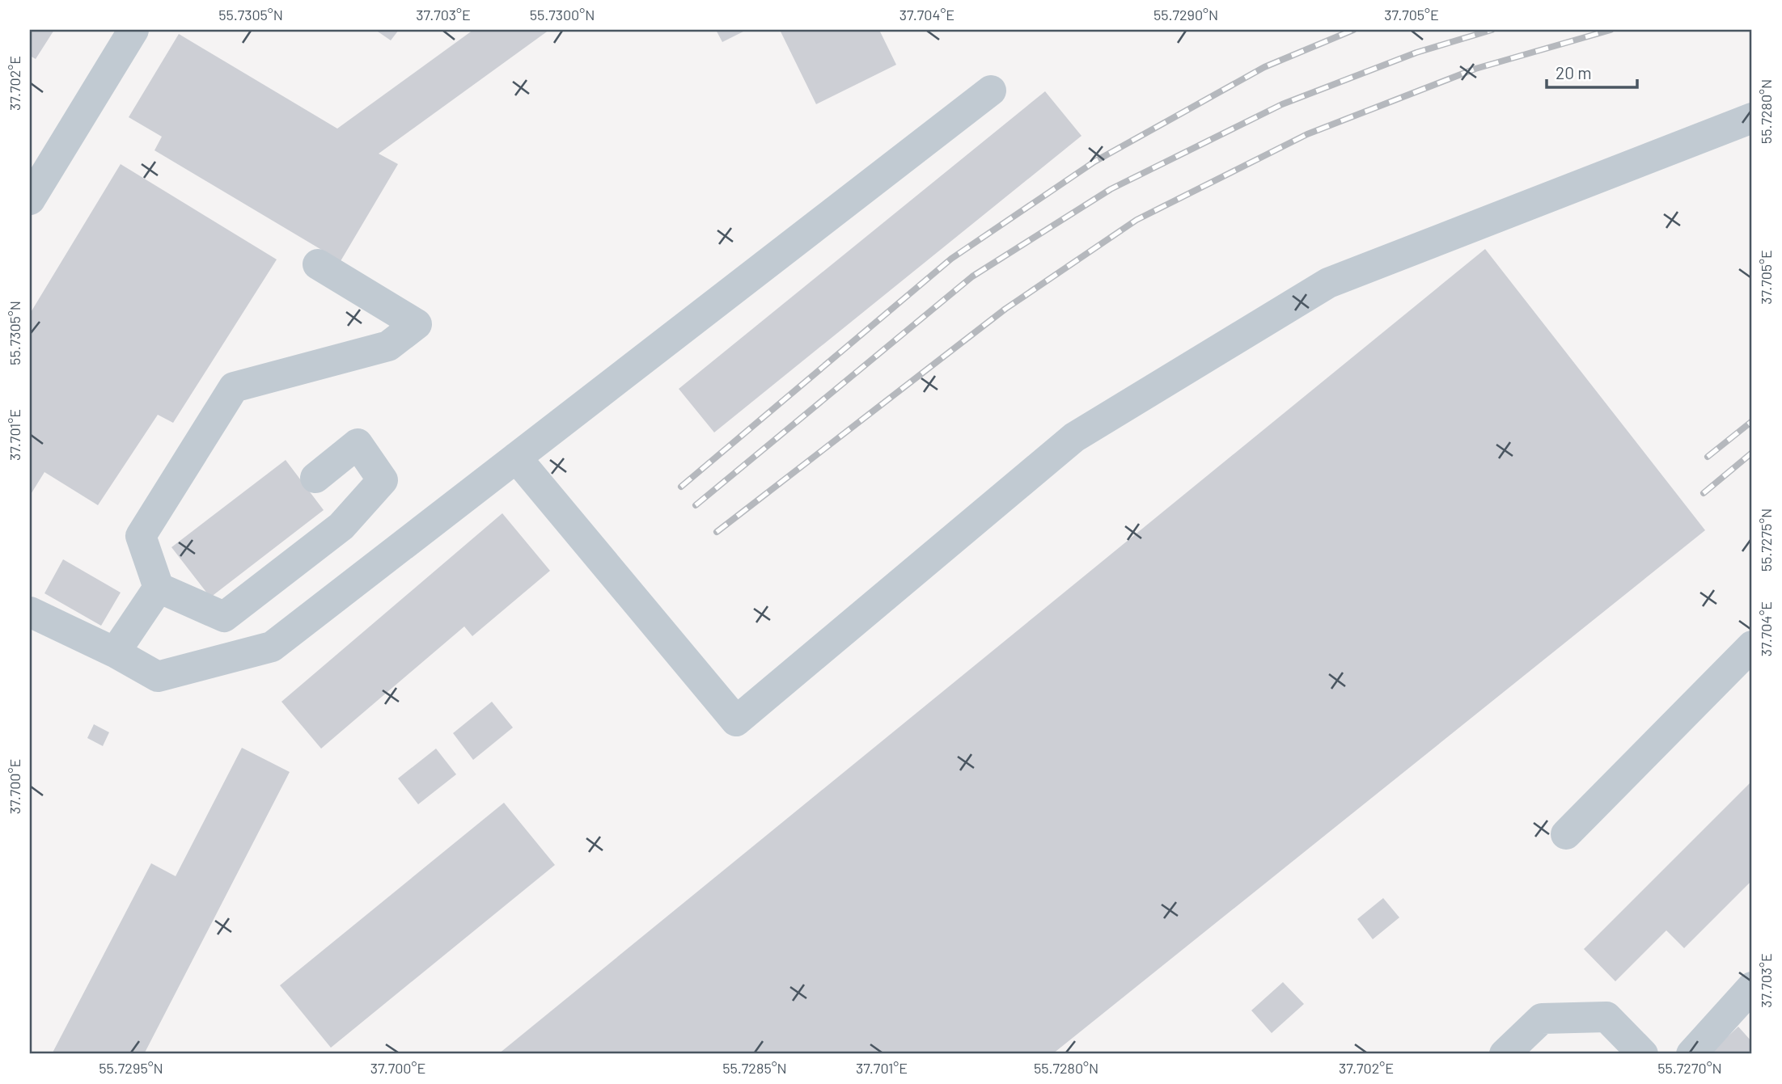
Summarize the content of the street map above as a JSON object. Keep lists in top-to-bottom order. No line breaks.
{"scale_bar":"20 m","coordinates":["55.7305°N","37.703°E","55.7300°N","37.704°E","55.7290°N","37.705°E","37.702°E","55.7280°N","37.701°E","55.7275°N","37.700°E","55.7295°N","55.7285°N","55.7270°N"]}
